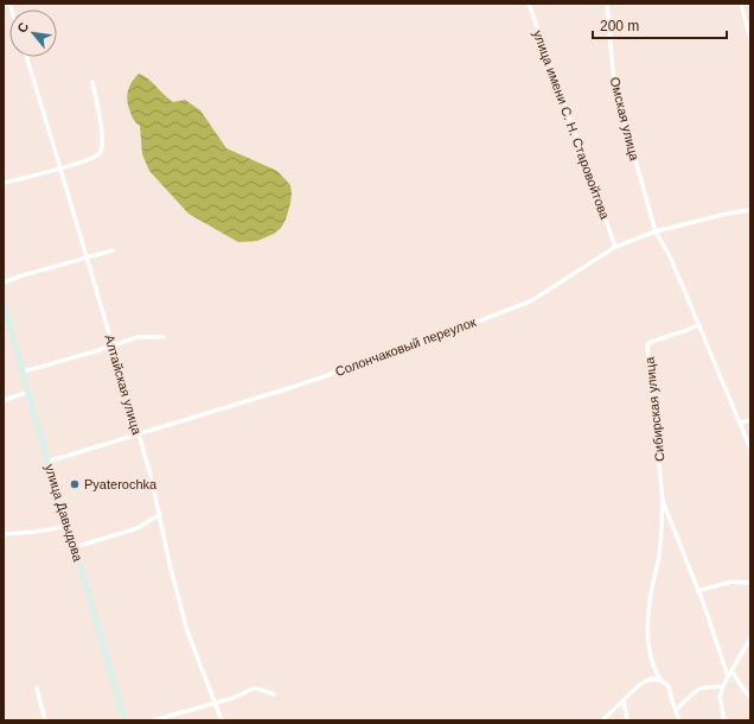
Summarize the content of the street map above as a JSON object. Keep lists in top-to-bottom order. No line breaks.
{"streets":{"main road":["улица Давыдова"],"street":["Омская улица","улица имени С. Н. Старовойтова","Солончаковый переулок","Алтайская улица","Сибирская улица"]},"crossings":[["Омская улица","Солончаковый переулок"],["улица имени С. Н. Старовойтова","Солончаковый переулок"],["Солончаковый переулок","Алтайская улица"],["Солончаковый переулок","улица Давыдова"]],"places":["Pyaterochka"],"scale_bar":"200 m","north":"top left"}
